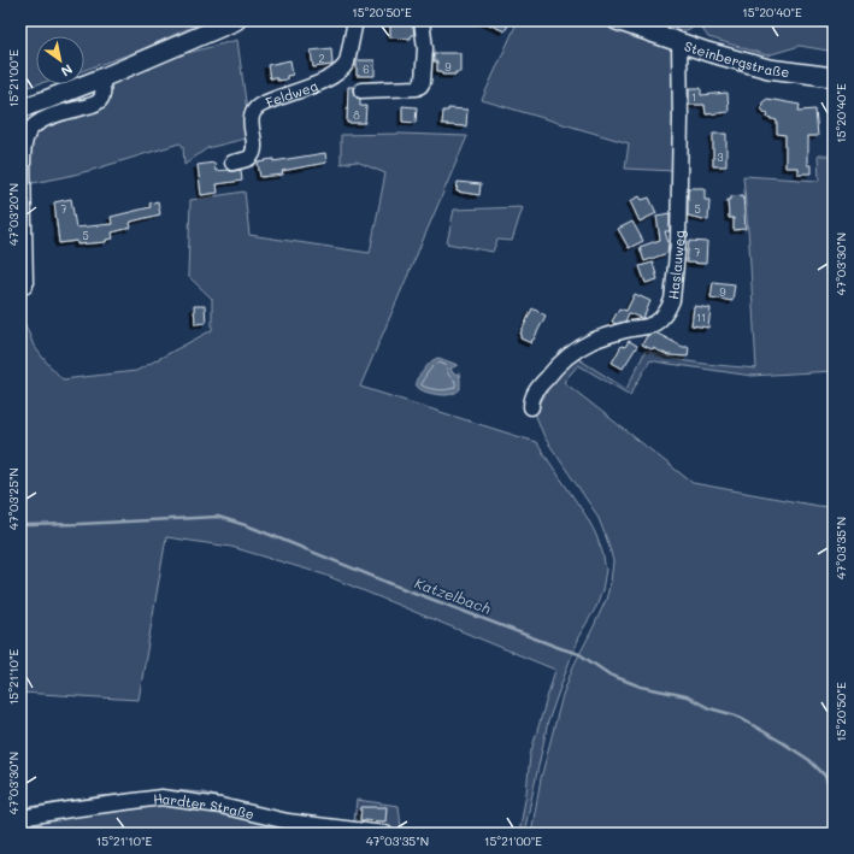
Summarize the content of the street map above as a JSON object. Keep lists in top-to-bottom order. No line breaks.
{"streets":{"main road":["Steinbergstraße"],"street":["Feldweg","Haslauweg","Hardter Straße"]},"crossings":[["Steinbergstraße","Haslauweg"]],"water":["Katzelbach"],"house_numbers":["2","9","6","1","8","3","7","5","5","7","9","11"],"north":"bottom right","coordinates":["15°20'50\"E","15°20'40\"E","15°21'00\"E","47°03'20\"N","47°03'30\"N","47°03'25\"N","47°03'35\"N","15°21'10\"E"]}
